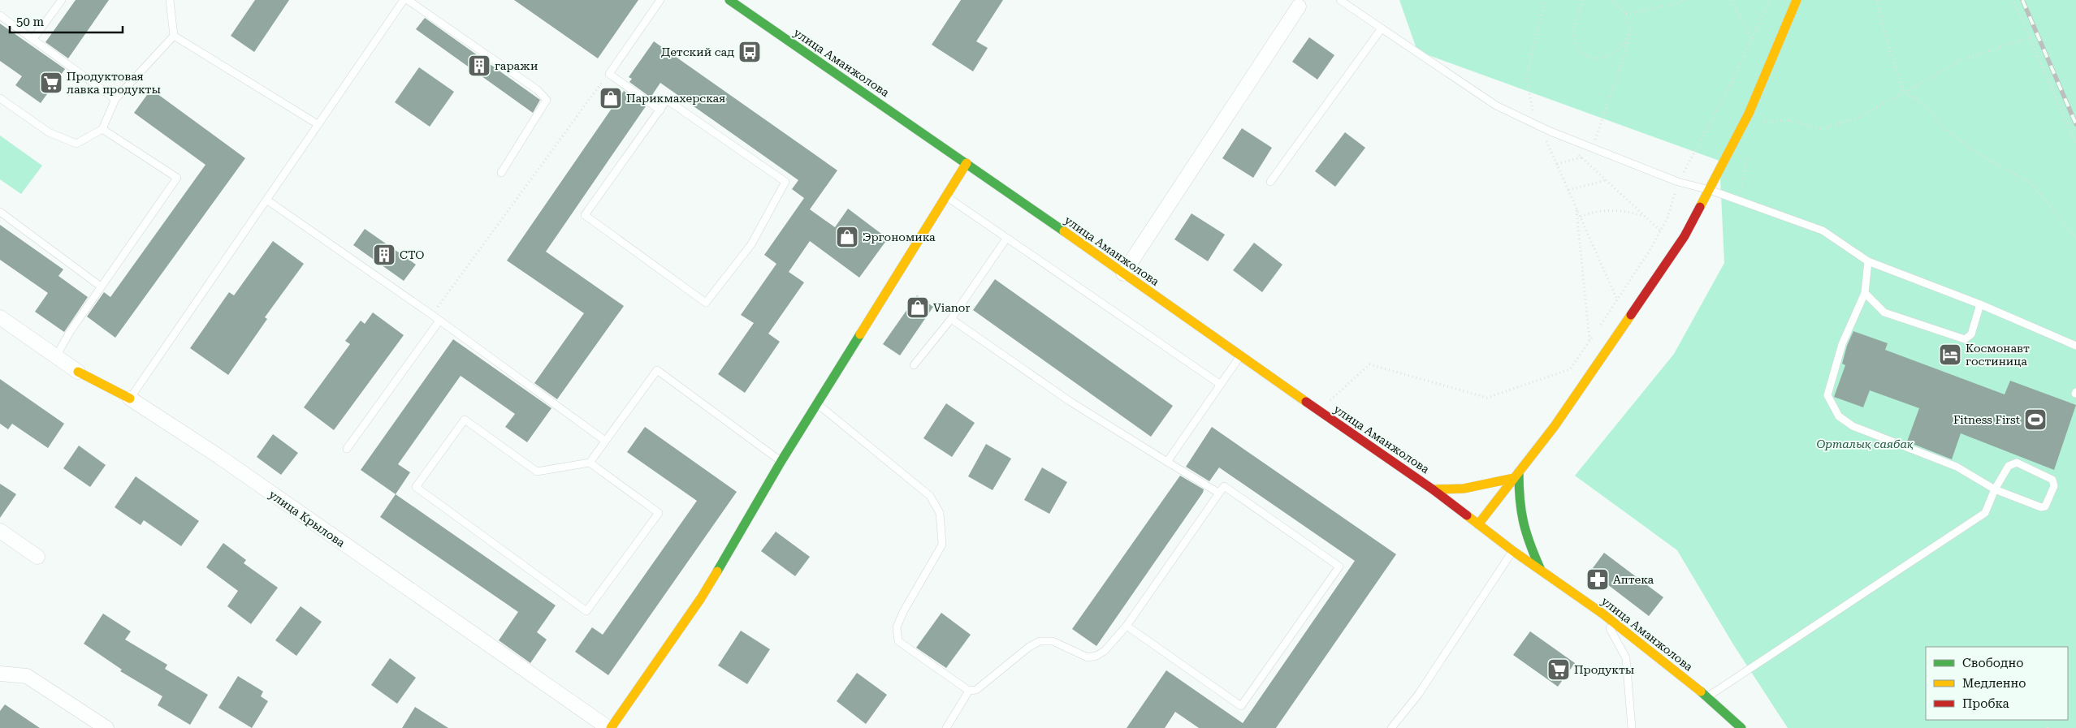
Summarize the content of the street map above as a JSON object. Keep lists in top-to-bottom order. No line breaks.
{"streets":{"main road":["улица Аманжолова","улица Крылова"]},"parks":["Орталық саябақ"],"places":{"bus stop":["Детский сад"],"building":["гаражи","СТО"],"supermarket":["Продуктовая лавка продукты","Продукты"],"shop":["Парикмахерская","Эргономика","Vianor"],"hotel":["Космонавт гостиница"],"sports":["Fitness First"],"pharmacy":["Аптека"]},"legend":["Свободно","Медленно","Пробка"],"scale_bar":"50 m"}
